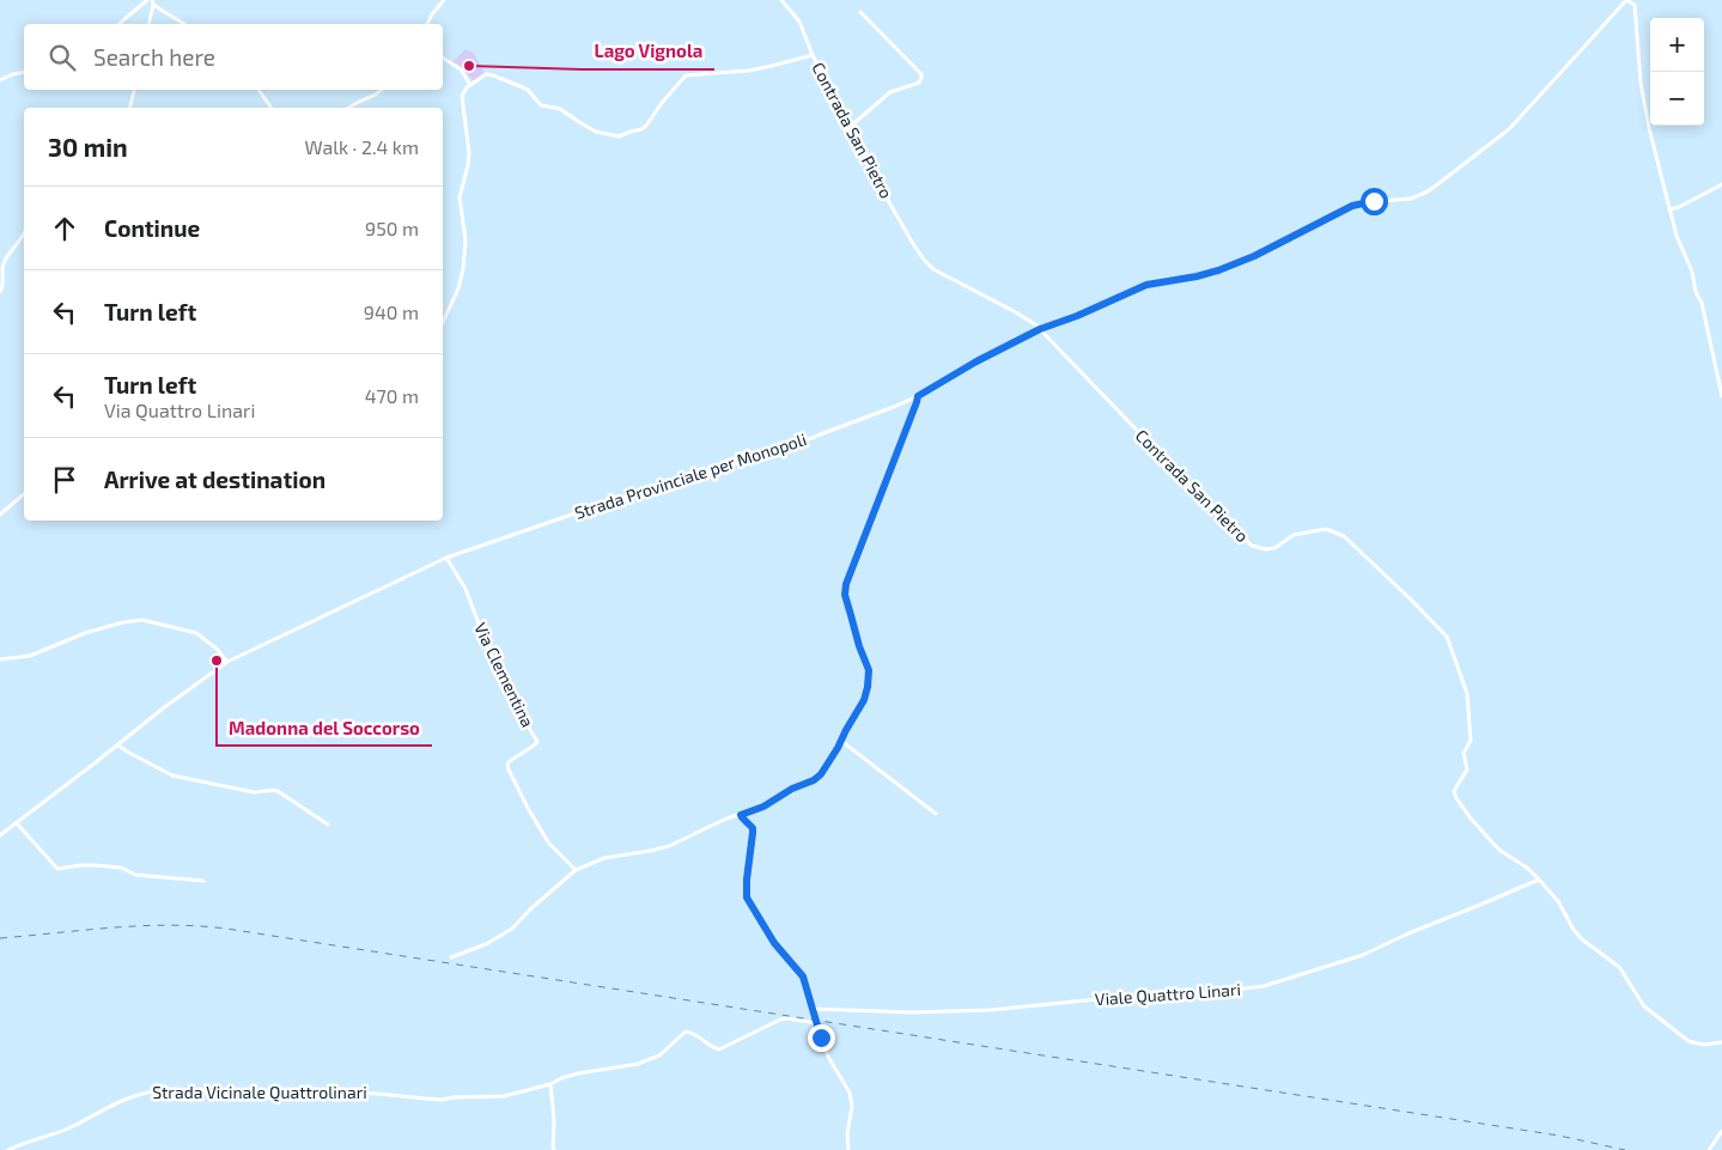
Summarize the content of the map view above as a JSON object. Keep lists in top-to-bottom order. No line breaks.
{"streets":{"street":["Contrada San Pietro","Strada Provinciale per Monopoli","Via Clementina","Viale Quattro Linari","Strada Vicinale Quattrolinari"]},"crossings":[["Contrada San Pietro","Strada Provinciale per Monopoli"],["Contrada San Pietro","Viale Quattro Linari"],["Strada Provinciale per Monopoli","Via Clementina"]],"places":["Lago Vignola","Madonna del Soccorso"],"page":{"map_buttons":["+","−"],"search":"Search here","heading":["30 min","Walk · 2.4 km"],"list":[["Continue","950 m"],["Turn left","940 m"],["Turn left","Via Quattro Linari","470 m"],"Arrive at destination"]}}
